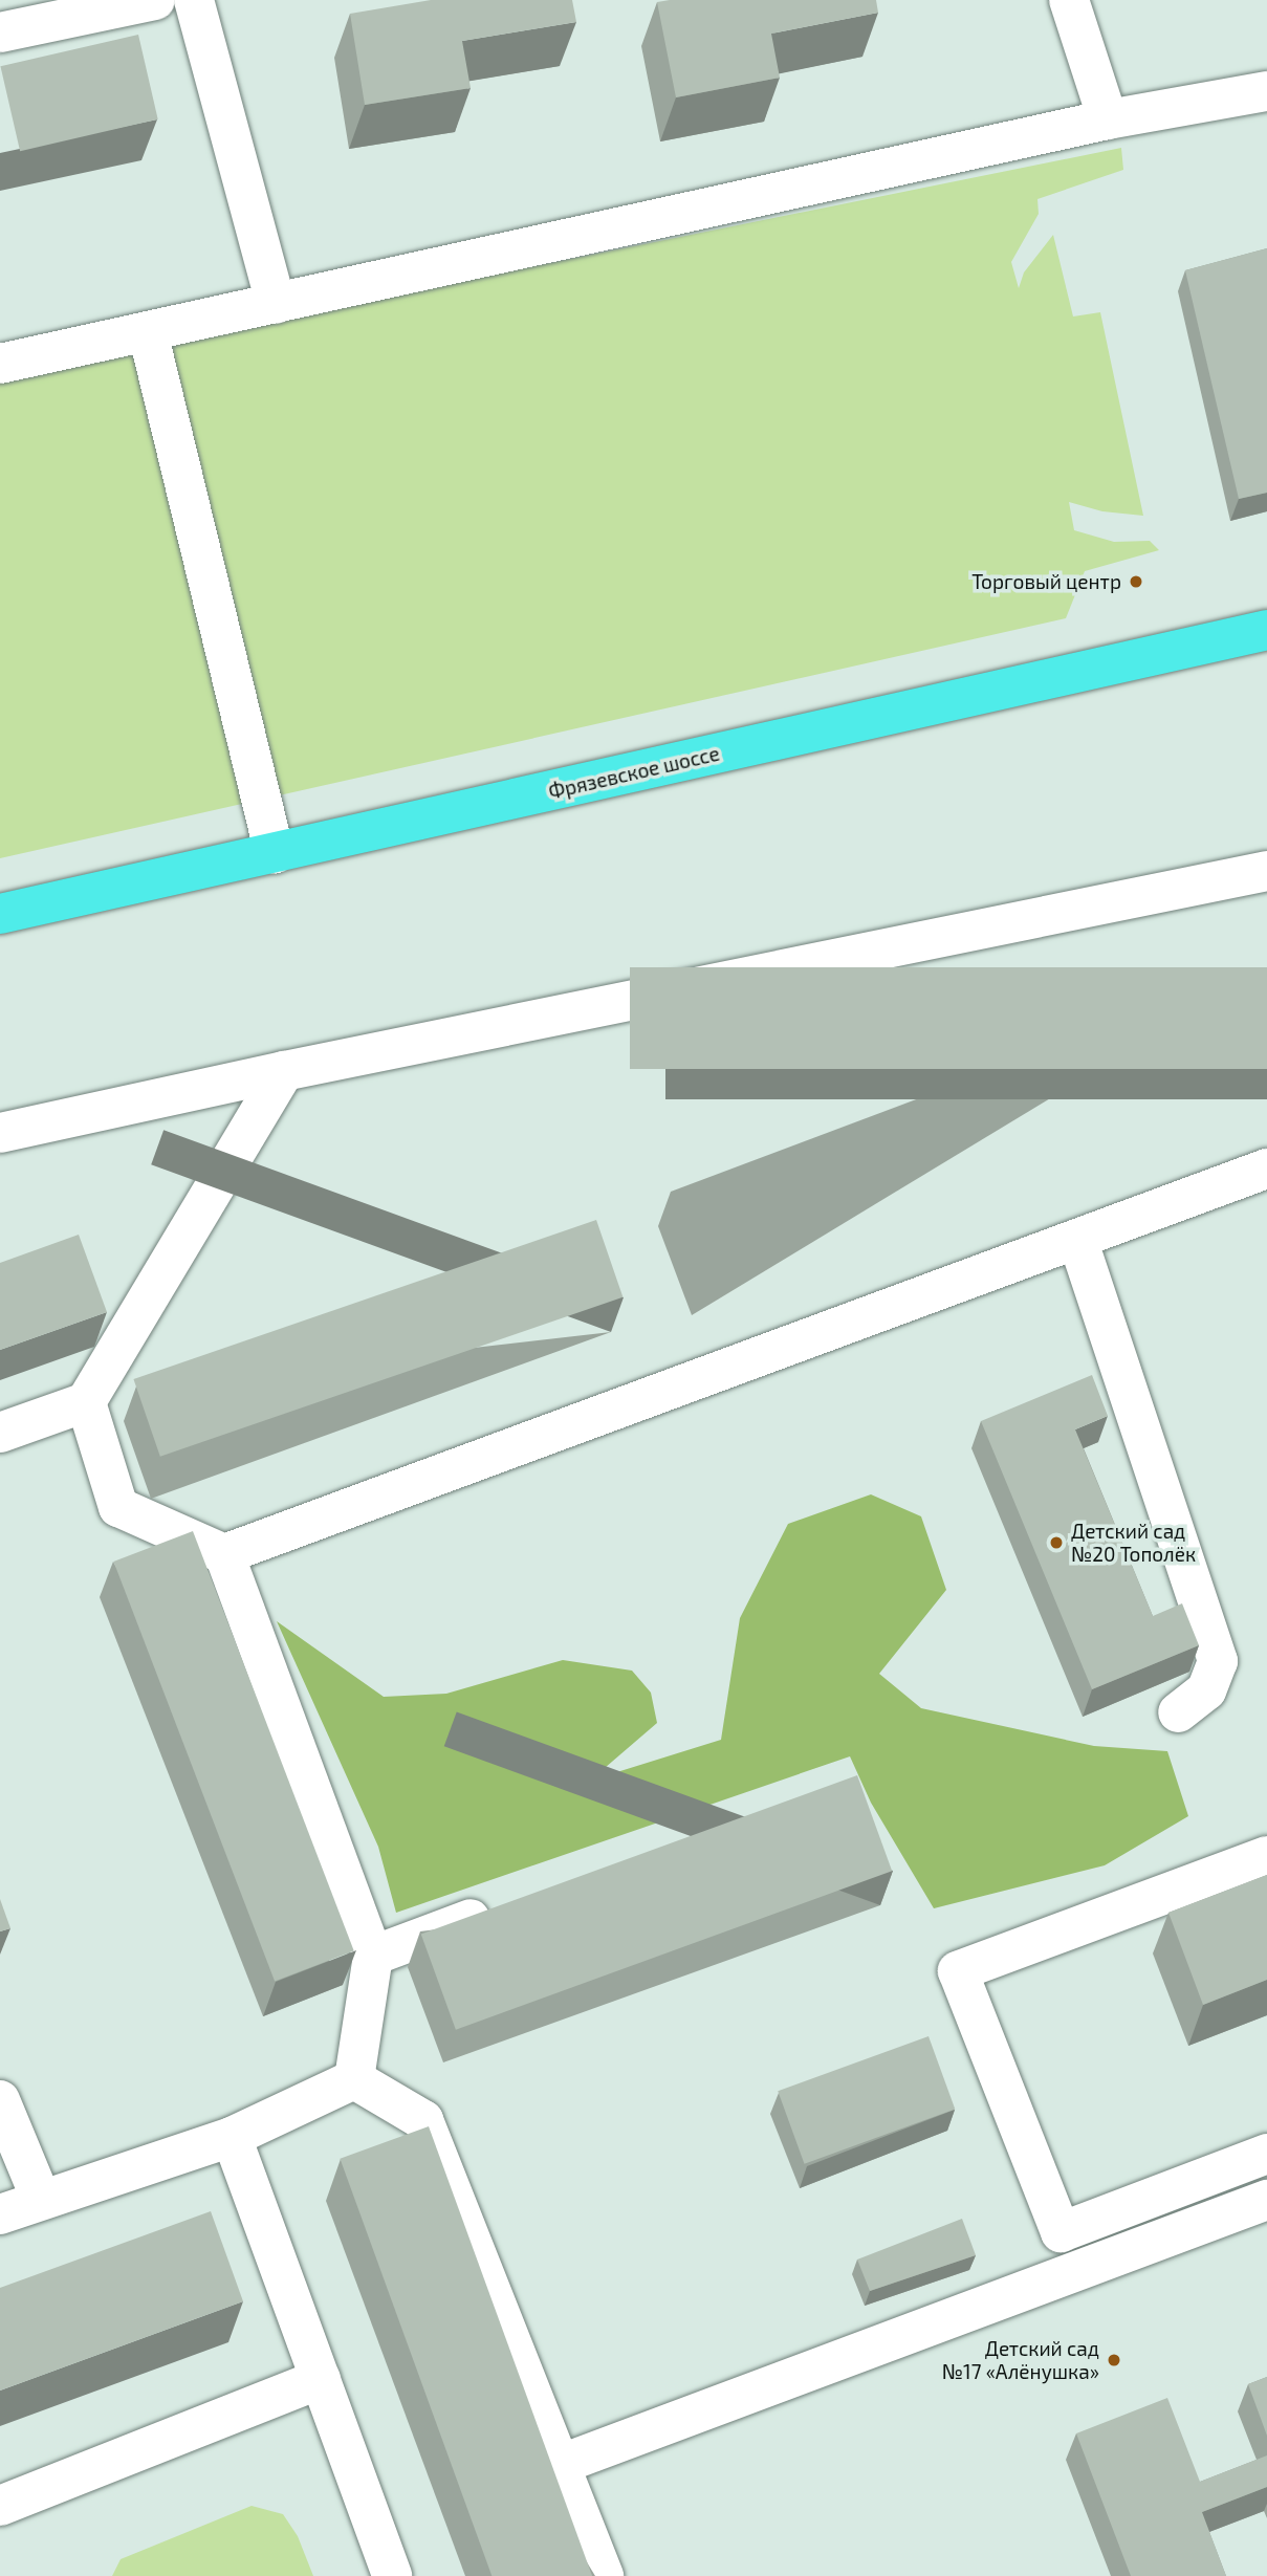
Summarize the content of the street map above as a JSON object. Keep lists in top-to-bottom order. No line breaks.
{"streets":{"highway":["Фрязевское шоссе"]},"places":["Торговый центр","Детский сад №20 Тополёк","Детский сад №17 «Алёнушка»"]}
